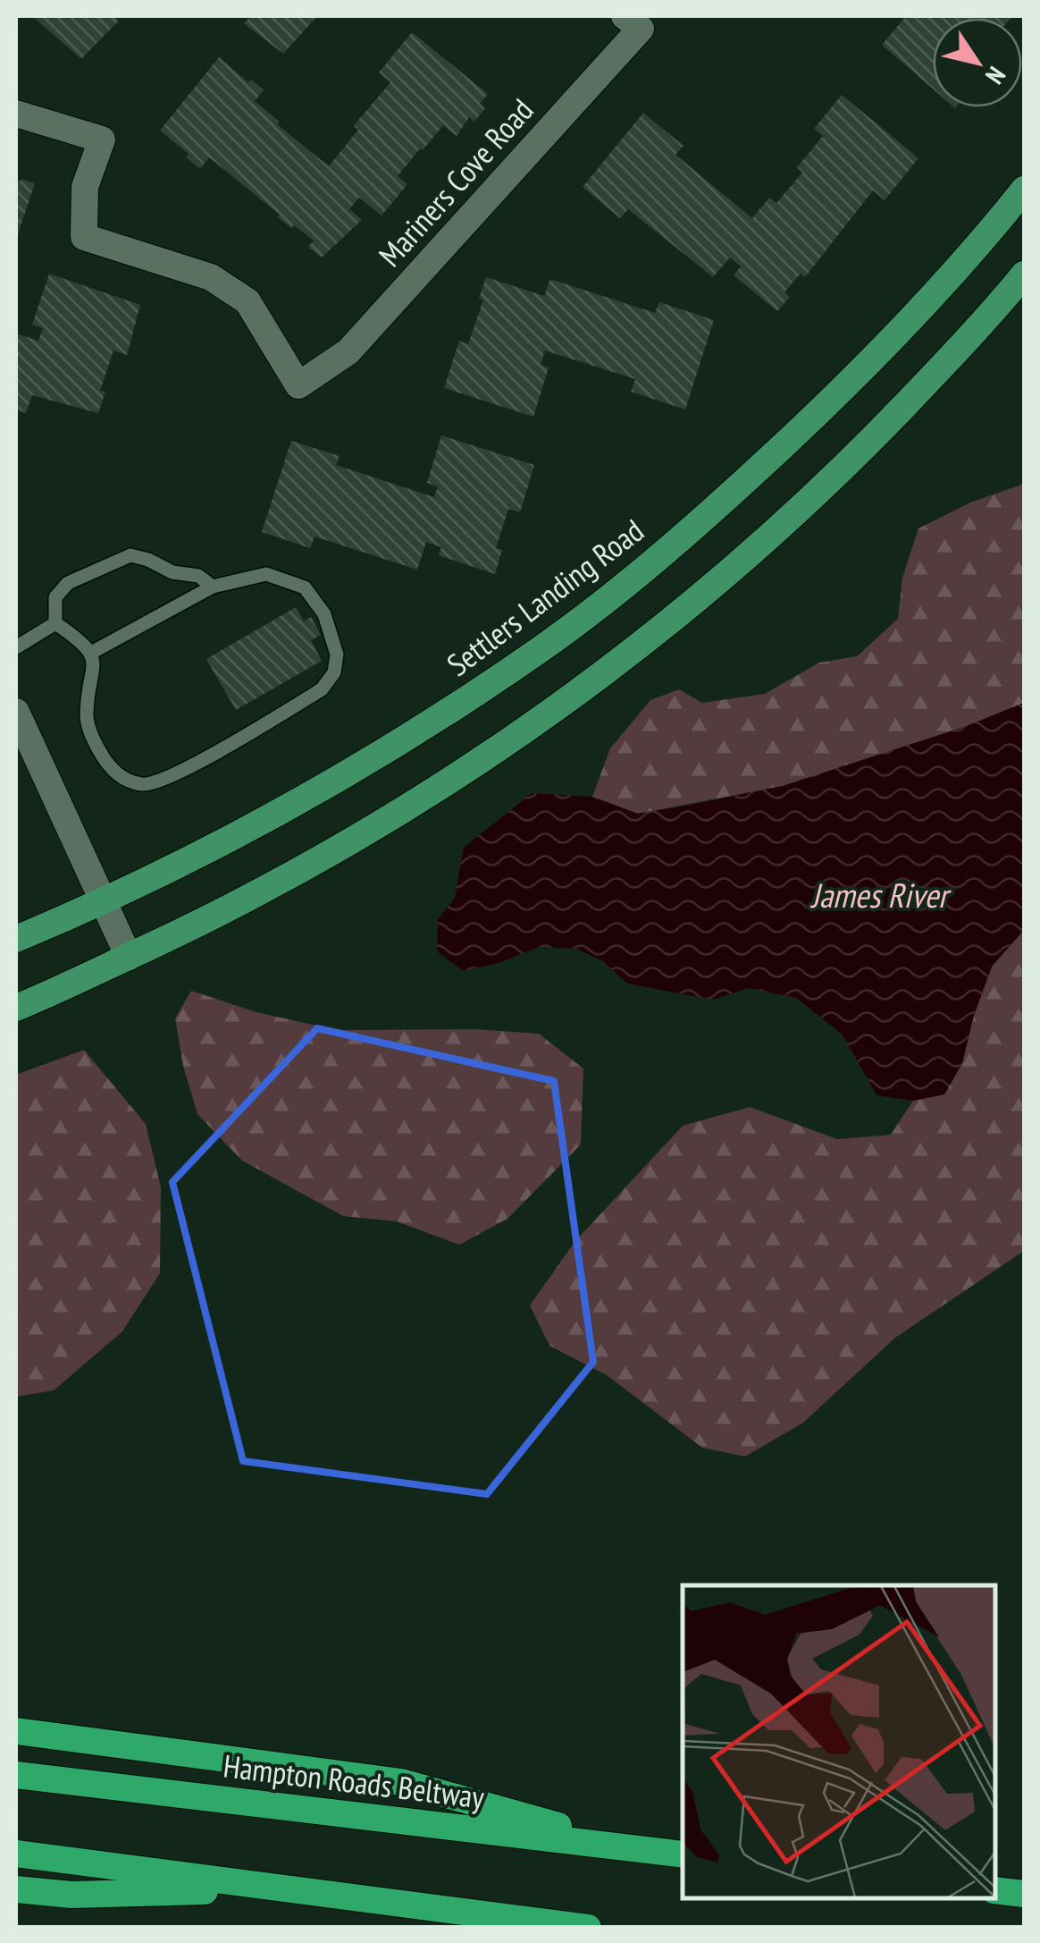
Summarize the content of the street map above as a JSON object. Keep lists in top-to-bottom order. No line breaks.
{"streets":{"highway":["Hampton Roads Beltway"],"main road":["Settlers Landing Road"],"street":["Mariners Cove Road"]},"water":["James River"],"north":"bottom right"}
